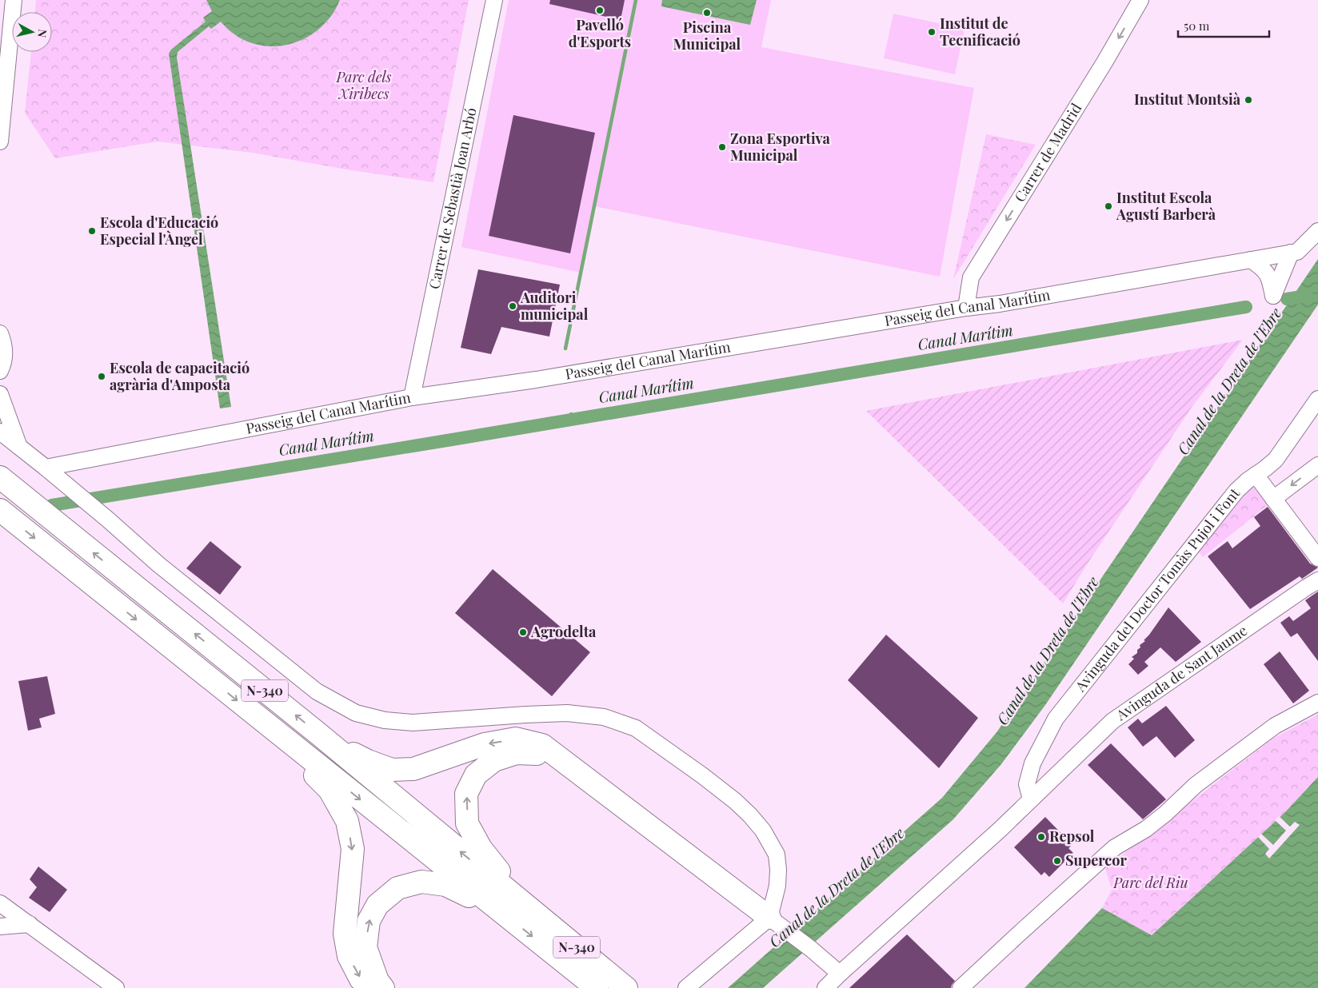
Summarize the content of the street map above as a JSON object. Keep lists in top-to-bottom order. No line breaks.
{"streets":{"highway":["N-340"],"street":["Carrer de Madrid","Carrer de Sebastià Joan Arbó","Passeig del Canal Marítim","Avinguda del Doctor Tomàs Pujol i Font","Avinguda de Sant Jaume"]},"crossings":[["Carrer de Madrid","Passeig del Canal Marítim"],["Carrer de Sebastià Joan Arbó","Passeig del Canal Marítim"],["Avinguda del Doctor Tomàs Pujol i Font","Avinguda de Sant Jaume"]],"one_way":["Carrer de Madrid"],"water":["Canal Marítim","Canal de la Dreta de l'Ebre"],"parks":["Parc dels Xiribecs","Parc del Riu"],"places":["Pavelló d'Esports","Piscina Municipal","Institut de Tecnificació","Institut Montsià","Zona Esportiva Municipal","Institut Escola Agustí Barberà","Escola d'Educació Especial l'Àngel","Auditori municipal","Escola de capacitació agrària d'Amposta","Agrodelta","Repsol","Supercor"],"scale_bar":"50 m","north":"right"}
